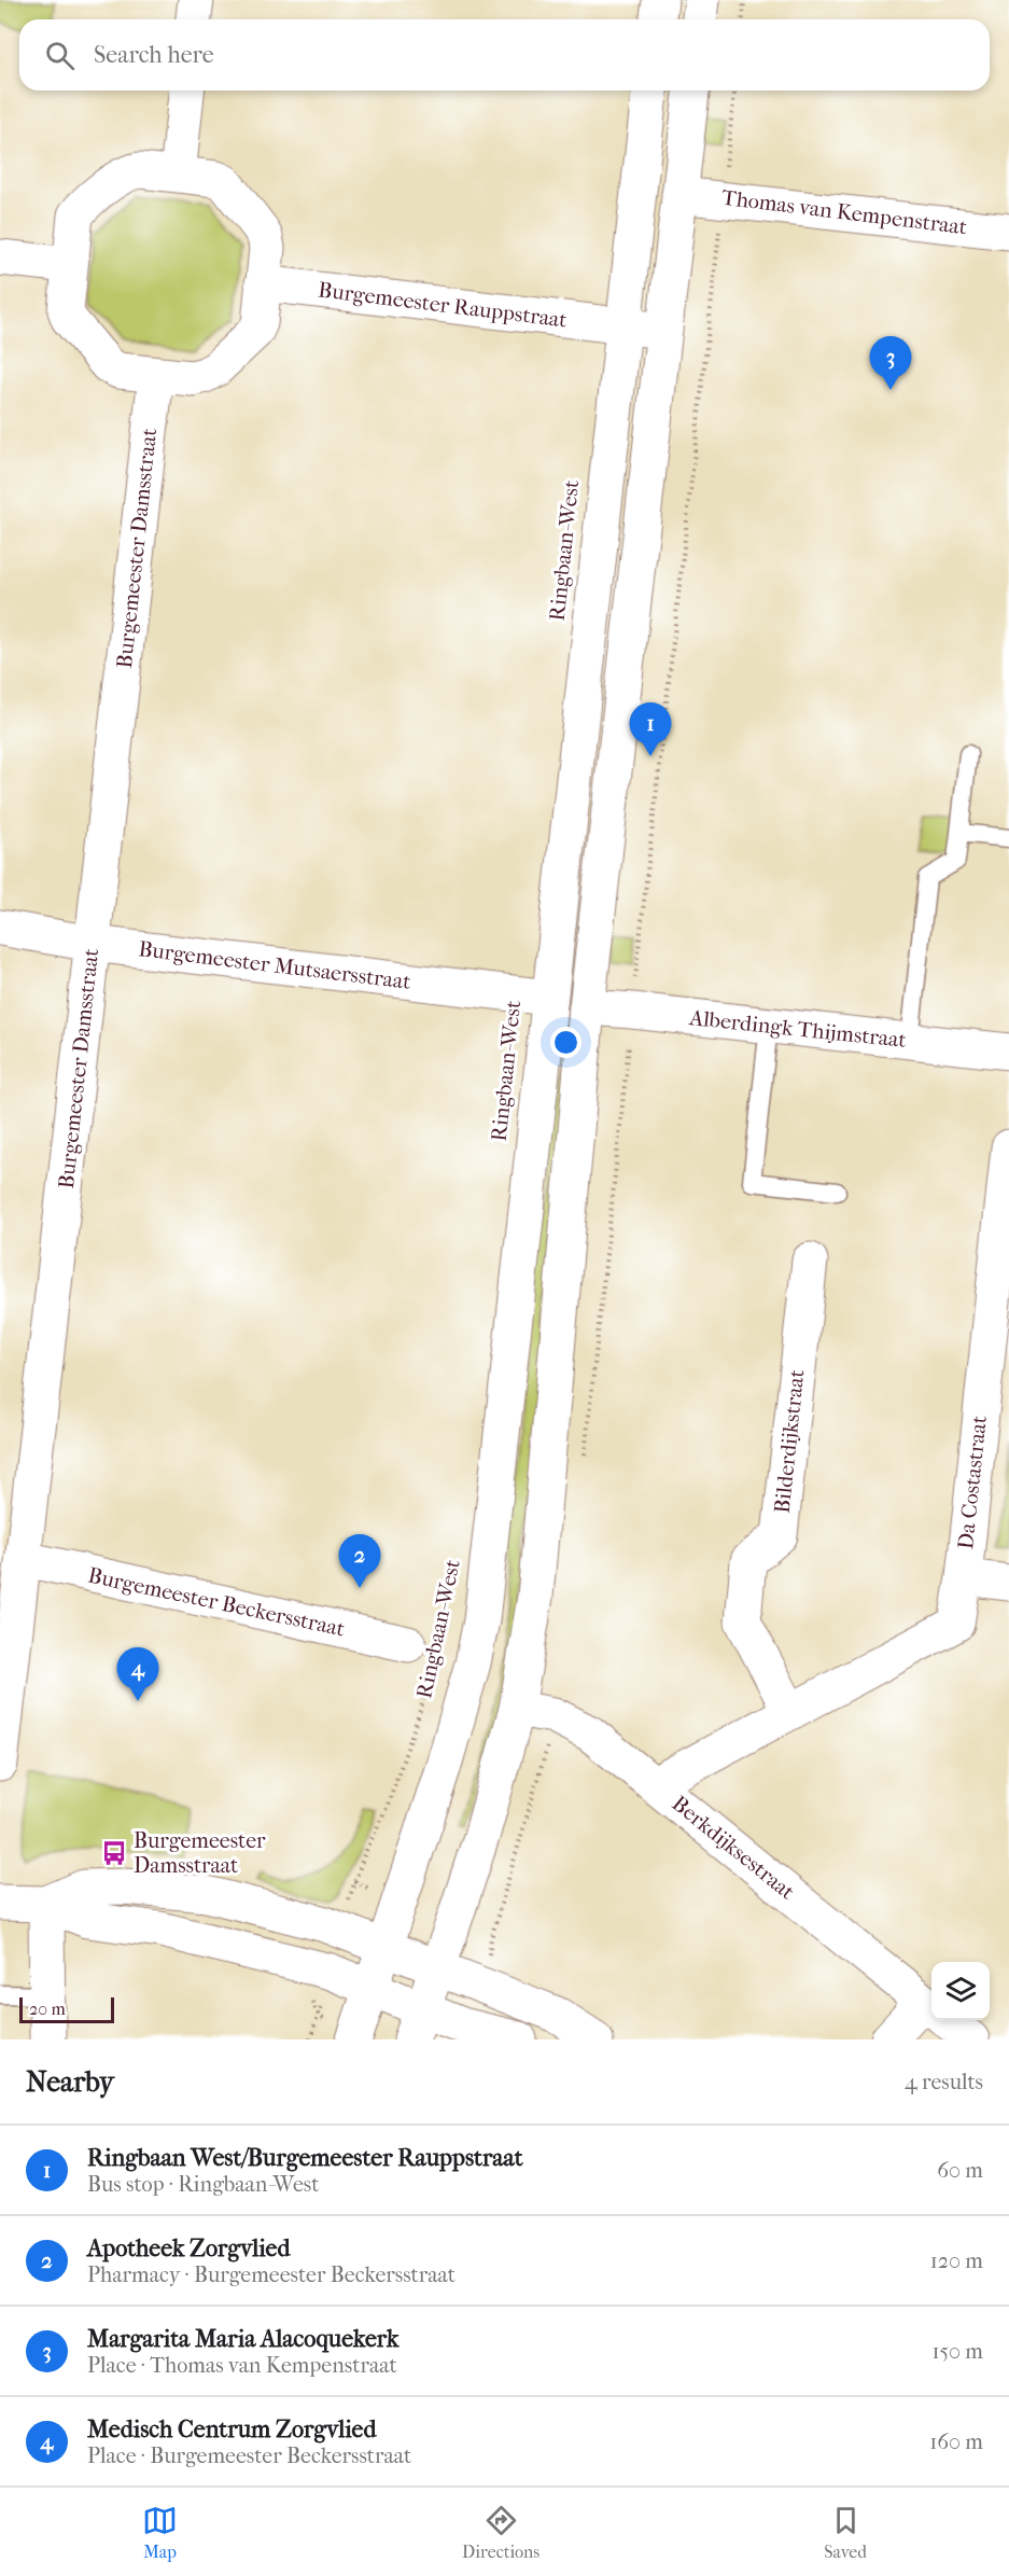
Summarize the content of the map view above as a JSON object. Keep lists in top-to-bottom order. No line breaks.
{"streets":{"street":["Thomas van Kempenstraat","Burgemeester Rauppstraat","Burgemeester Damsstraat","Ringbaan-West","Burgemeester Mutsaersstraat","Alberdingk Thijmstraat","Bilderdijkstraat","Da Costastraat","Burgemeester Beckersstraat","Berkdijksestraat"]},"crossings":[["Burgemeester Rauppstraat","Burgemeester Damsstraat"],["Burgemeester Rauppstraat","Ringbaan-West"],["Burgemeester Damsstraat","Burgemeester Mutsaersstraat"],["Burgemeester Damsstraat","Burgemeester Beckersstraat"],["Ringbaan-West","Burgemeester Mutsaersstraat"],["Ringbaan-West","Burgemeester Beckersstraat"]],"places":{"bus stop":["Burgemeester Damsstraat"]},"scale_bar":"20 m","page":{"search":"Search here","pins":["3","1","2","4"],"scale":"20 m","heading":["Nearby","4 results"],"list":[{"mark":"1","name":"Ringbaan West/Burgemeester Rauppstraat","note":"Bus stop · Ringbaan-West","value":"60 m"},{"mark":"2","name":"Apotheek Zorgvlied","note":"Pharmacy · Burgemeester Beckersstraat","value":"120 m"},{"mark":"3","name":"Margarita Maria Alacoquekerk","note":"Place · Thomas van Kempenstraat","value":"150 m"},{"mark":"4","name":"Medisch Centrum Zorgvlied","note":"Place · Burgemeester Beckersstraat","value":"160 m"}],"nav":["Map","Directions","Saved"]}}
